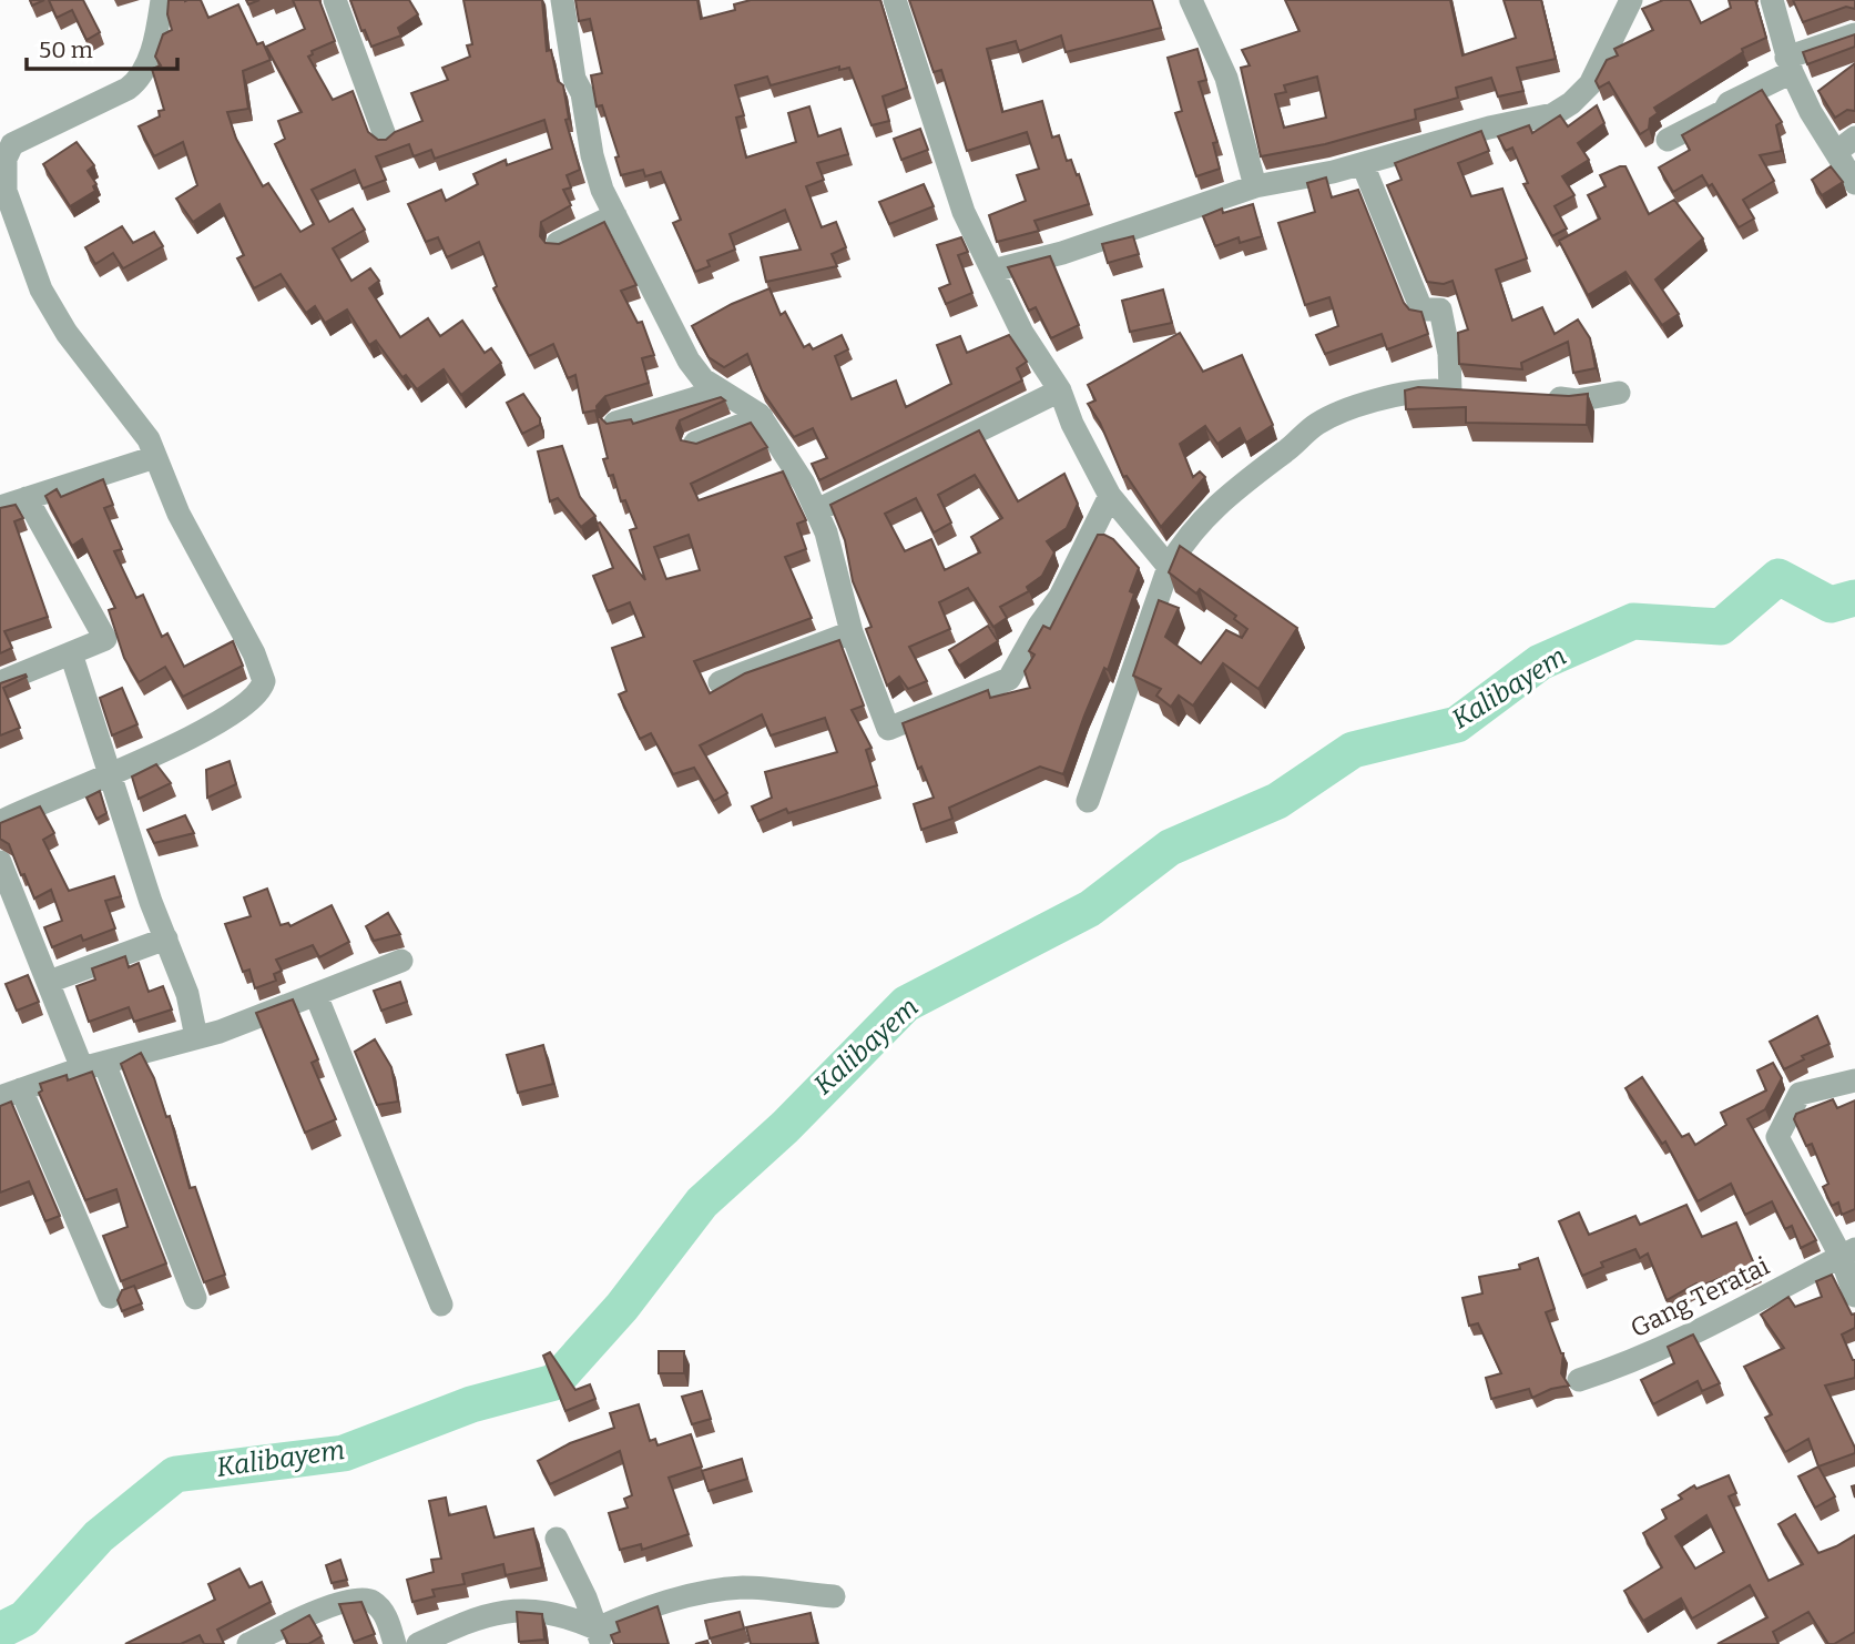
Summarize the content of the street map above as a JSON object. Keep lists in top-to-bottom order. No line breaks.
{"streets":{"street":["Gang Teratai"]},"water":["Kalibayem"],"scale_bar":"50 m"}
